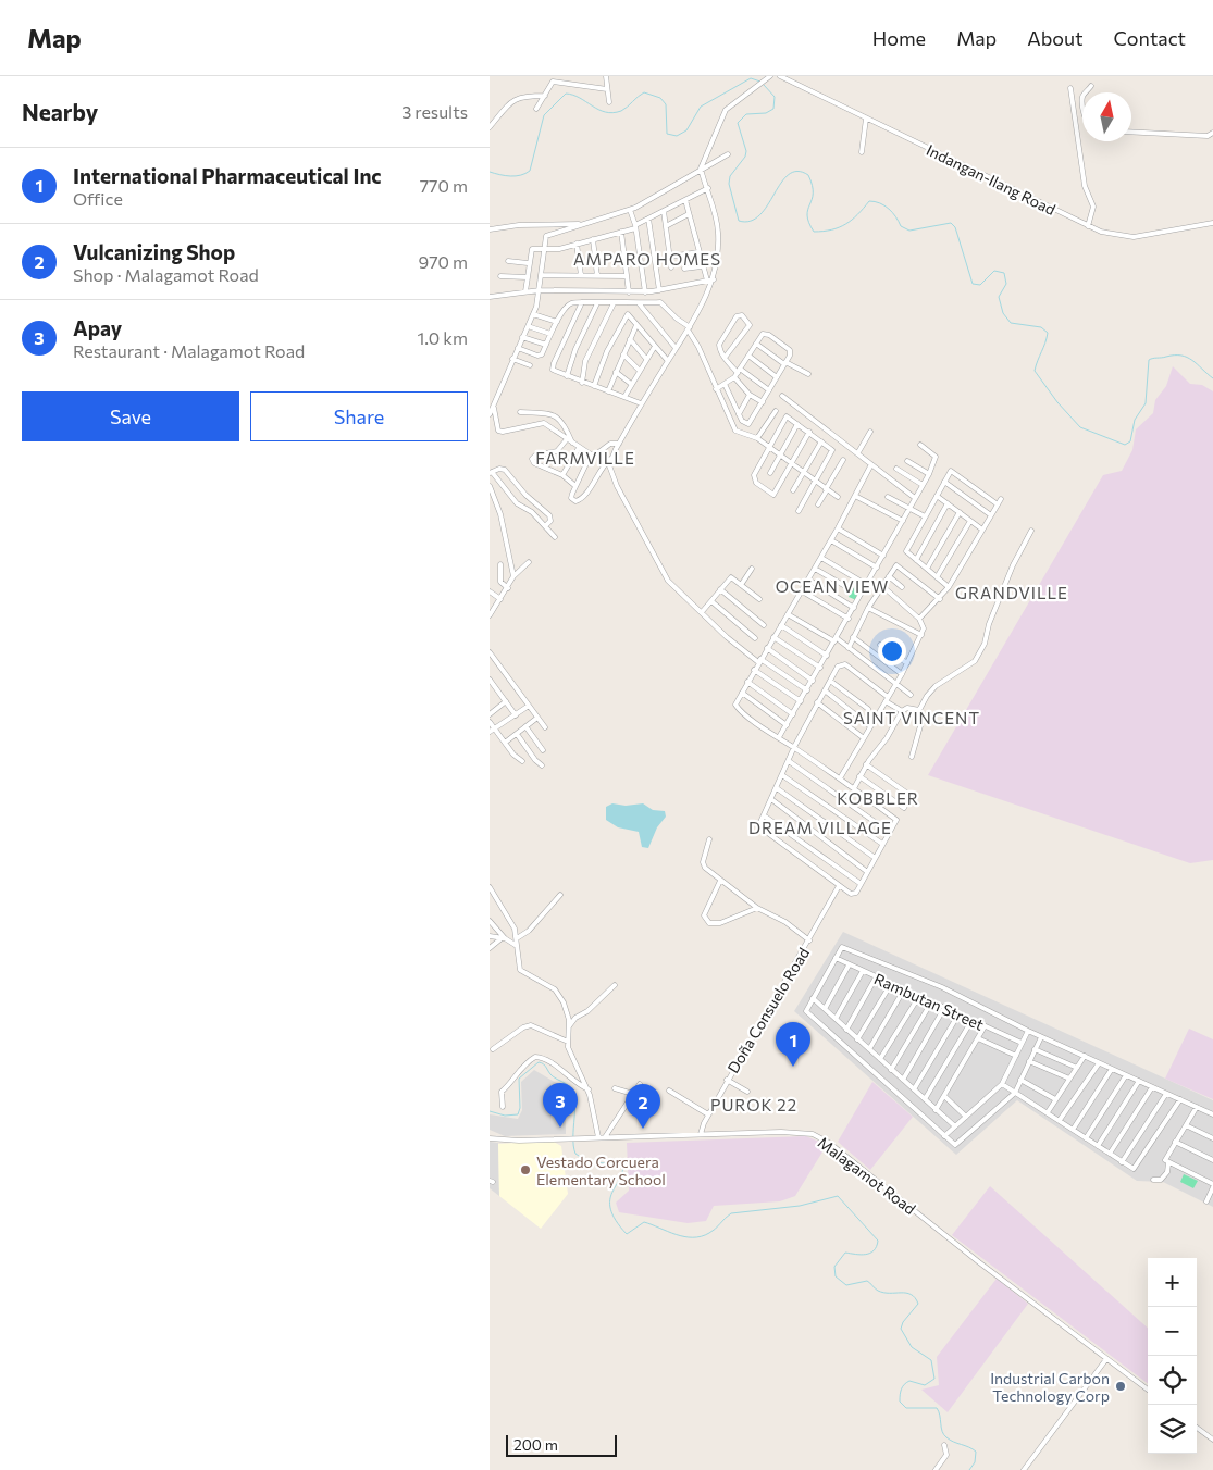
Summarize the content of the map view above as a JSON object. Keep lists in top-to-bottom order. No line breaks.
{"streets":{"street":["Indangan-Ilang Road","Rambutan Street","Doña Consuelo Road","Malagamot Road"]},"crossings":[["Doña Consuelo Road","Malagamot Road"]],"districts":["AMPARO HOMES","FARMVILLE","OCEAN VIEW","GRANDVILLE","SAINT VINCENT","KOBBLER","DREAM VILLAGE","PUROK 22"],"places":["Vestado Corcuera Elementary School","Industrial Carbon Technology Corp"],"scale_bar":"200 m","north":"top","page":{"header":"Map","nav":["Home","Map","About","Contact"],"heading":["Nearby","3 results"],"list":[{"mark":"1","name":"International Pharmaceutical Inc","note":"Office","value":"770 m"},{"mark":"2","name":"Vulcanizing Shop","note":"Shop · Malagamot Road","value":"970 m"},{"mark":"3","name":"Apay","note":"Restaurant · Malagamot Road","value":"1.0 km"}],"buttons":["Save","Share"],"pins":["1","3","2"],"map_buttons":["+","−"],"scale":"200 m"}}
